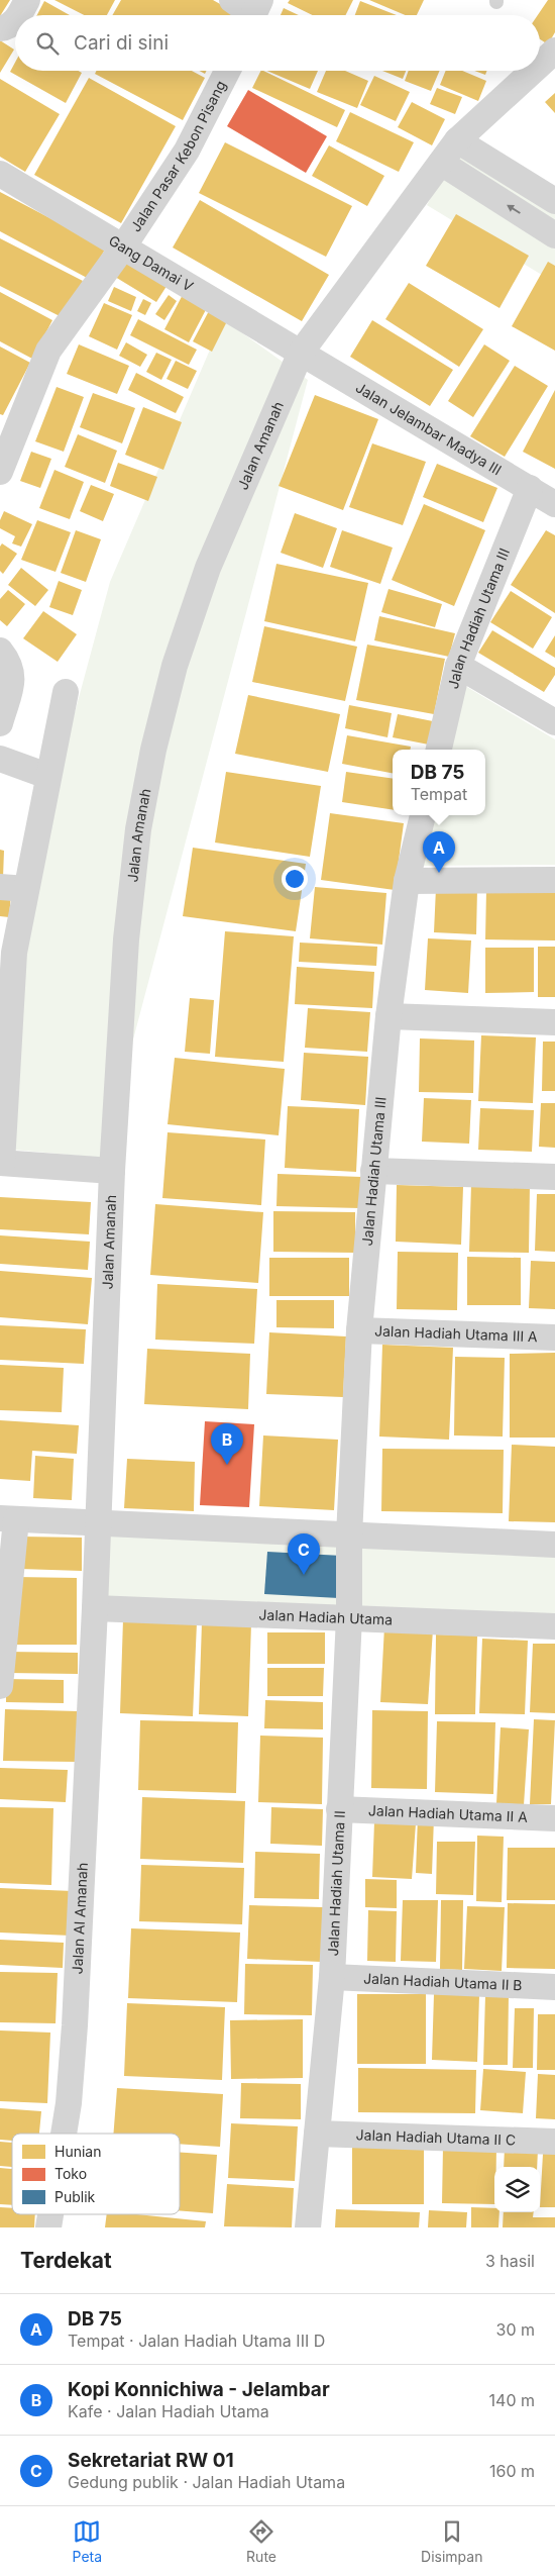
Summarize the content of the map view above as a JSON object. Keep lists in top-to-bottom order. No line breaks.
{"streets":{"street":["Jalan Pasar Kebon Pisang","Gang Damai V","Jalan Jelambar Madya III","Jalan Amanah","Jalan Hadiah Utama III","Jalan Hadiah Utama III A","Jalan Hadiah Utama","Jalan Hadiah Utama II A","Jalan Hadiah Utama II","Jalan Al Amanah","Jalan Hadiah Utama II B","Jalan Hadiah Utama II C"]},"crossings":[["Jalan Pasar Kebon Pisang","Gang Damai V"],["Gang Damai V","Jalan Jelambar Madya III"],["Gang Damai V","Jalan Amanah"],["Jalan Jelambar Madya III","Jalan Amanah"],["Jalan Jelambar Madya III","Jalan Hadiah Utama III"],["Jalan Amanah","Jalan Hadiah Utama"],["Jalan Amanah","Jalan Al Amanah"],["Jalan Hadiah Utama III","Jalan Hadiah Utama III A"],["Jalan Hadiah Utama III","Jalan Hadiah Utama II"],["Jalan Hadiah Utama","Jalan Hadiah Utama II"],["Jalan Hadiah Utama","Jalan Al Amanah"],["Jalan Hadiah Utama II A","Jalan Hadiah Utama II"],["Jalan Hadiah Utama II","Jalan Hadiah Utama II B"],["Jalan Hadiah Utama II","Jalan Hadiah Utama II C"]],"legend":["Hunian","Toko","Publik"],"page":{"search":"Cari di sini","popup":["DB 75","Tempat"],"pins":["A","B","C"],"heading":["Terdekat","3 hasil"],"list":[{"mark":"A","name":"DB 75","note":"Tempat · Jalan Hadiah Utama III D","value":"30 m"},{"mark":"B","name":"Kopi Konnichiwa - Jelambar","note":"Kafe · Jalan Hadiah Utama","value":"140 m"},{"mark":"C","name":"Sekretariat RW 01","note":"Gedung publik · Jalan Hadiah Utama","value":"160 m"}],"nav":["Peta","Rute","Disimpan"]}}
